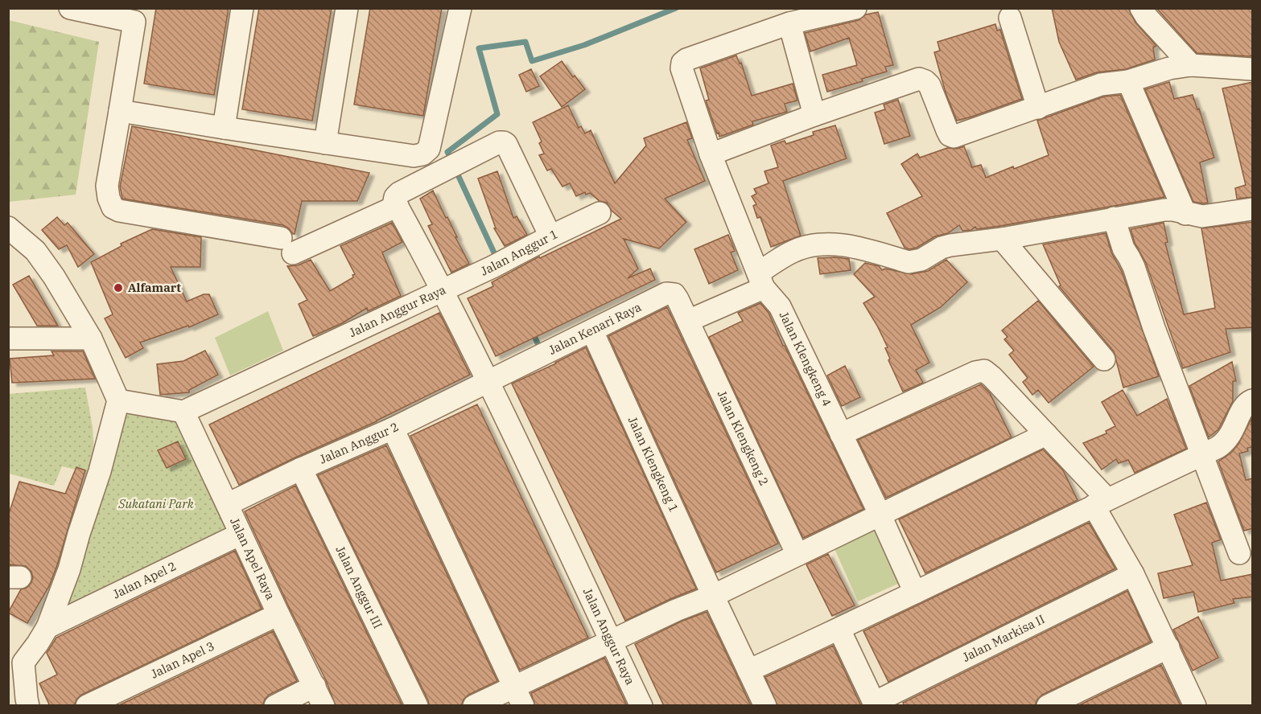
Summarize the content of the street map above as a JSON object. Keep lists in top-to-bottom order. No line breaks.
{"streets":{"street":["Jalan Anggur 1","Jalan Anggur Raya","Jalan Kenari Raya","Jalan Klengkeng 4","Jalan Klengkeng 2","Jalan Anggur 2","Jalan Klengkeng 1","Jalan Apel Raya","Jalan Apel 2","Jalan Anggur III","Jalan Markisa II","Jalan Apel 3"]},"crossings":[["Jalan Anggur 1","Jalan Anggur Raya"],["Jalan Anggur Raya","Jalan Kenari Raya"],["Jalan Anggur Raya","Jalan Anggur 2"],["Jalan Anggur Raya","Jalan Apel Raya"],["Jalan Kenari Raya","Jalan Klengkeng 2"],["Jalan Kenari Raya","Jalan Anggur 2"],["Jalan Kenari Raya","Jalan Klengkeng 1"],["Jalan Anggur 2","Jalan Apel Raya"],["Jalan Anggur 2","Jalan Anggur III"],["Jalan Apel Raya","Jalan Apel 2"],["Jalan Apel Raya","Jalan Apel 3"]],"parks":["Sukatani Park"],"places":["Alfamart"]}
